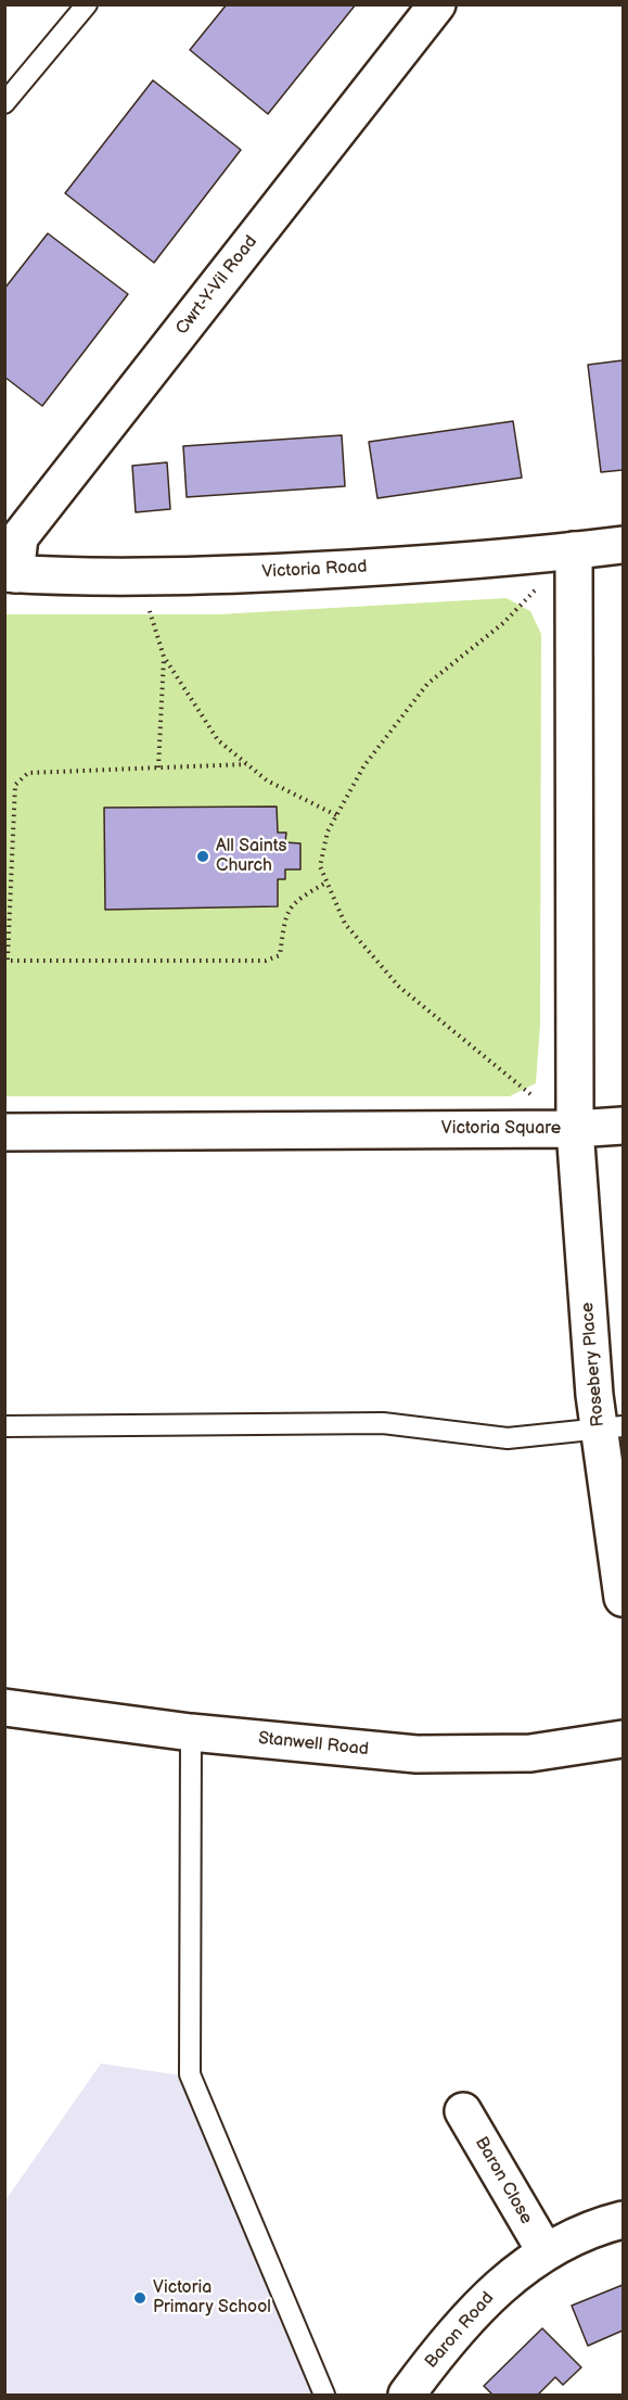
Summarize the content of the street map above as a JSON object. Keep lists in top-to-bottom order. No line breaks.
{"streets":{"street":["Cwrt-Y-Vil Road","Victoria Road","Victoria Square","Rosebery Place","Stanwell Road","Baron Close","Baron Road"]},"crossings":[["Cwrt-Y-Vil Road","Victoria Road"],["Victoria Road","Victoria Square"],["Victoria Square","Rosebery Place"],["Baron Close","Baron Road"]],"places":["All Saints Church","Victoria Primary School"]}
